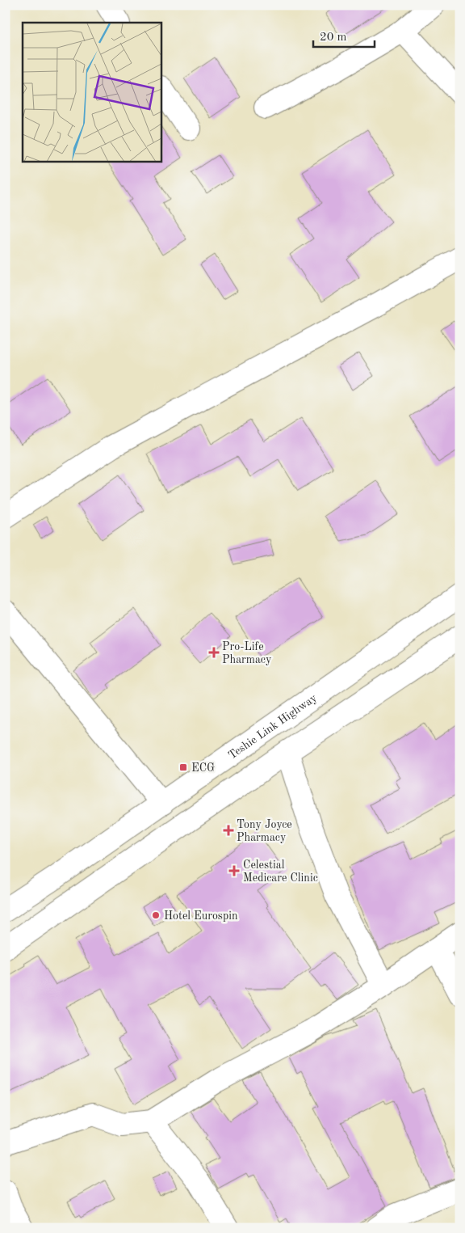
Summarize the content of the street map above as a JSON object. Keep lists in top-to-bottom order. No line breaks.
{"streets":{"street":["Teshie Link Highway"]},"places":{"health":["Pro-Life Pharmacy","Tony Joyce Pharmacy","Celestial Medicare Clinic"],"transit":["ECG"],"other":["Hotel Eurospin"]},"scale_bar":"20 m"}
